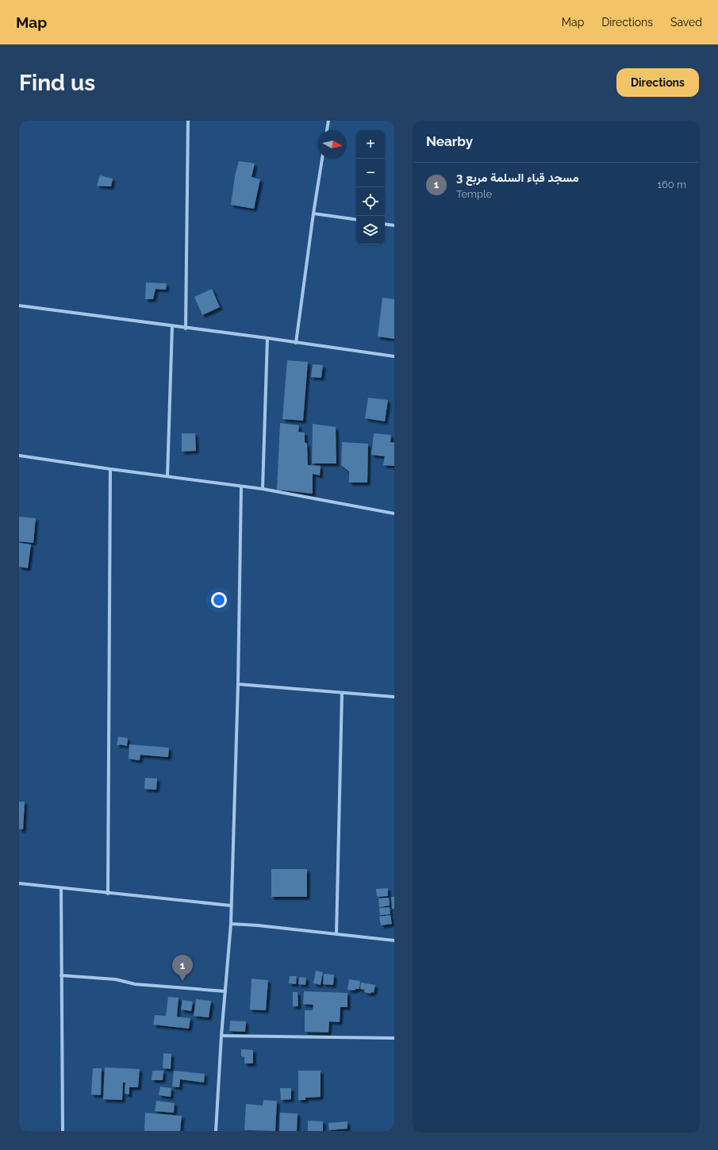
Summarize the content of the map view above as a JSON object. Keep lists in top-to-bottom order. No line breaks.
{"north":"right","page":{"header":"Map","nav":["Map","Directions","Saved"],"buttons":"Directions","title":"Find us","heading":"Nearby","map_buttons":["+","−"],"list":[{"mark":"1","name":"مسجد قباء السلمة مربع 3","note":"Temple","value":"160 m"}],"pins":"1"}}
